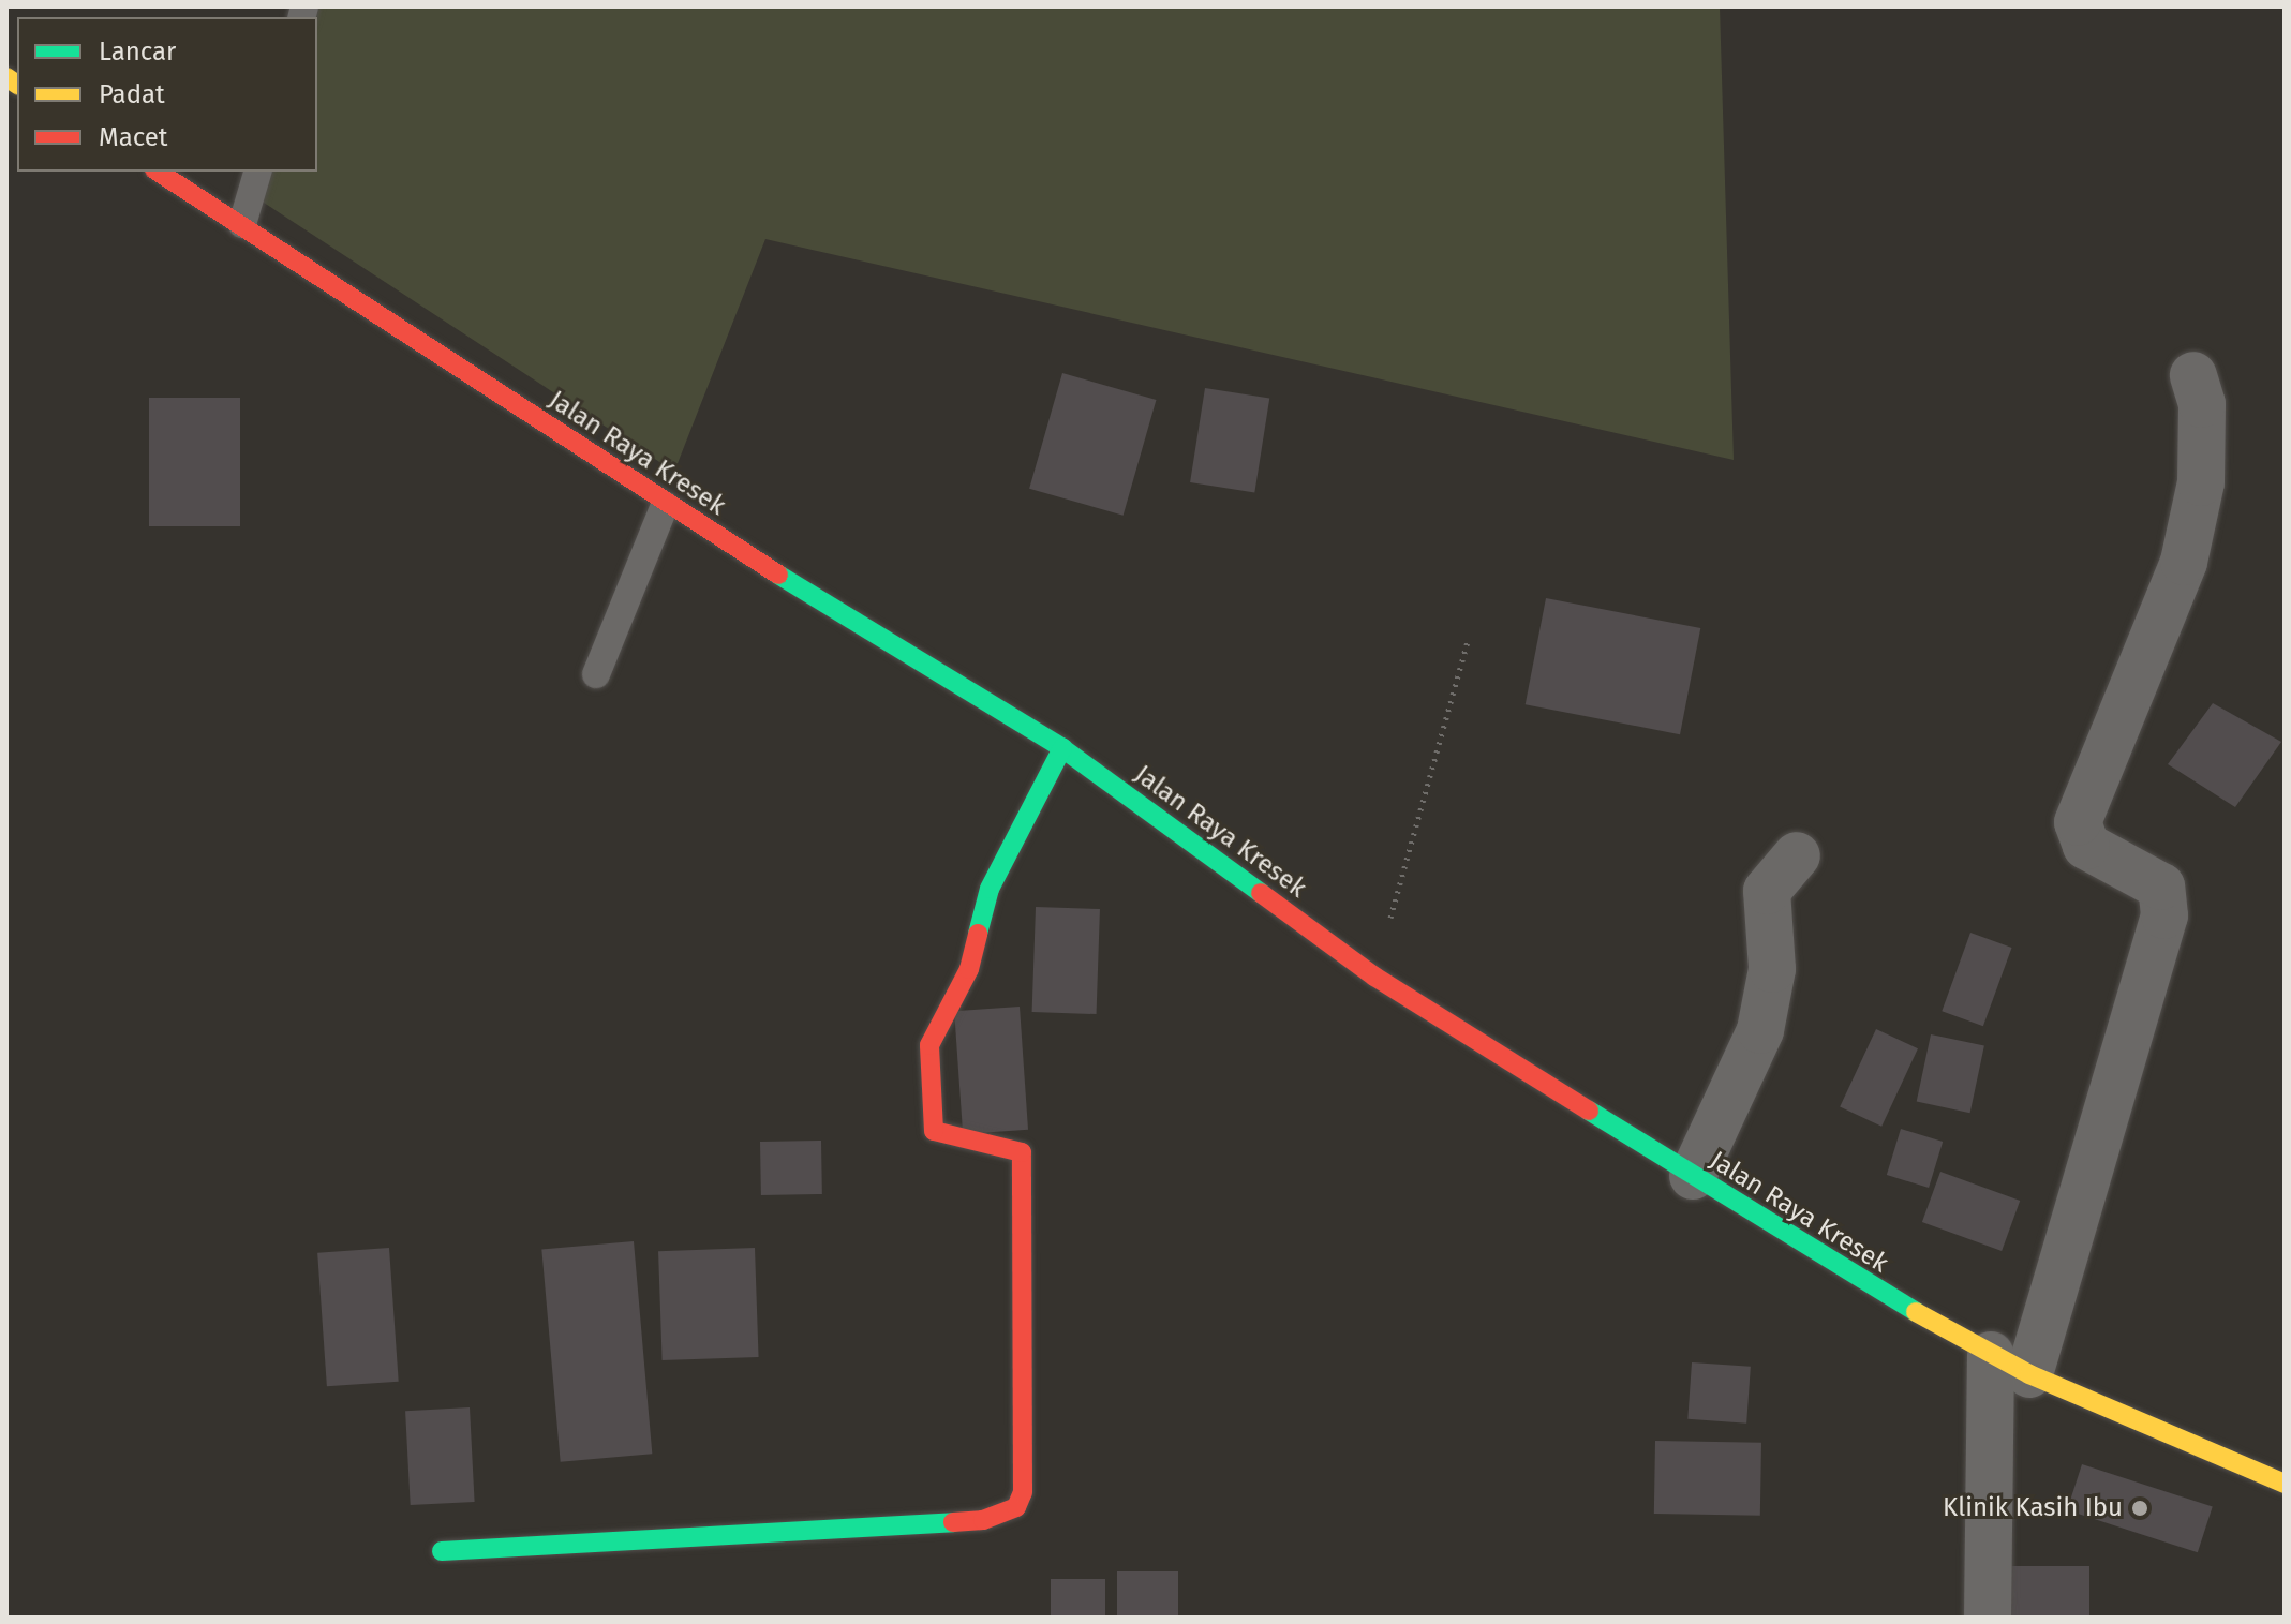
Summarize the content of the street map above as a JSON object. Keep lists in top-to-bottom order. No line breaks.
{"streets":{"main road":["Jalan Raya Kresek"]},"places":["Klinik Kasih Ibu"],"legend":["Lancar","Padat","Macet"]}
